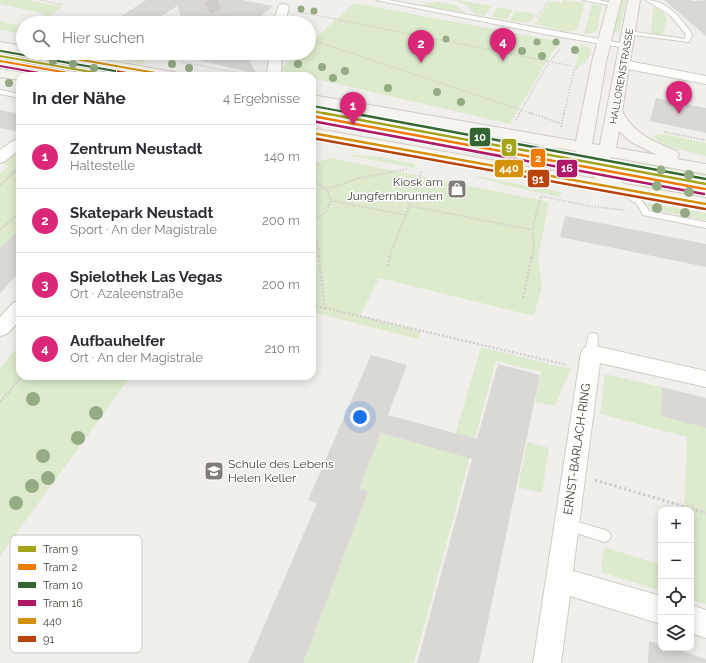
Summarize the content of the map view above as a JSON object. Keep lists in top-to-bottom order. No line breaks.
{"streets":{"main road":["HALLORENSTRASSE"],"street":["ERNST-BARLACH-RING"]},"places":{"shop":["Kiosk am Jungfernbrunnen"],"school or university":["Schule des Lebens Helen Keller"]},"lines":["tram line 10","tram line 9","transit line 440","transit line 91","tram line 2","tram line 16"],"legend":["Tram 9","Tram 2","Tram 10","Tram 16","440","91"],"page":{"search":"Hier suchen","pins":["4","2","3","1"],"heading":["In der Nähe","4 Ergebnisse"],"list":[{"mark":"1","name":"Zentrum Neustadt","note":"Haltestelle","value":"140 m"},{"mark":"2","name":"Skatepark Neustadt","note":"Sport · An der Magistrale","value":"200 m"},{"mark":"3","name":"Spielothek Las Vegas","note":"Ort · Azaleenstraße","value":"200 m"},{"mark":"4","name":"Aufbauhelfer","note":"Ort · An der Magistrale","value":"210 m"}],"map_buttons":["+","−"]}}
